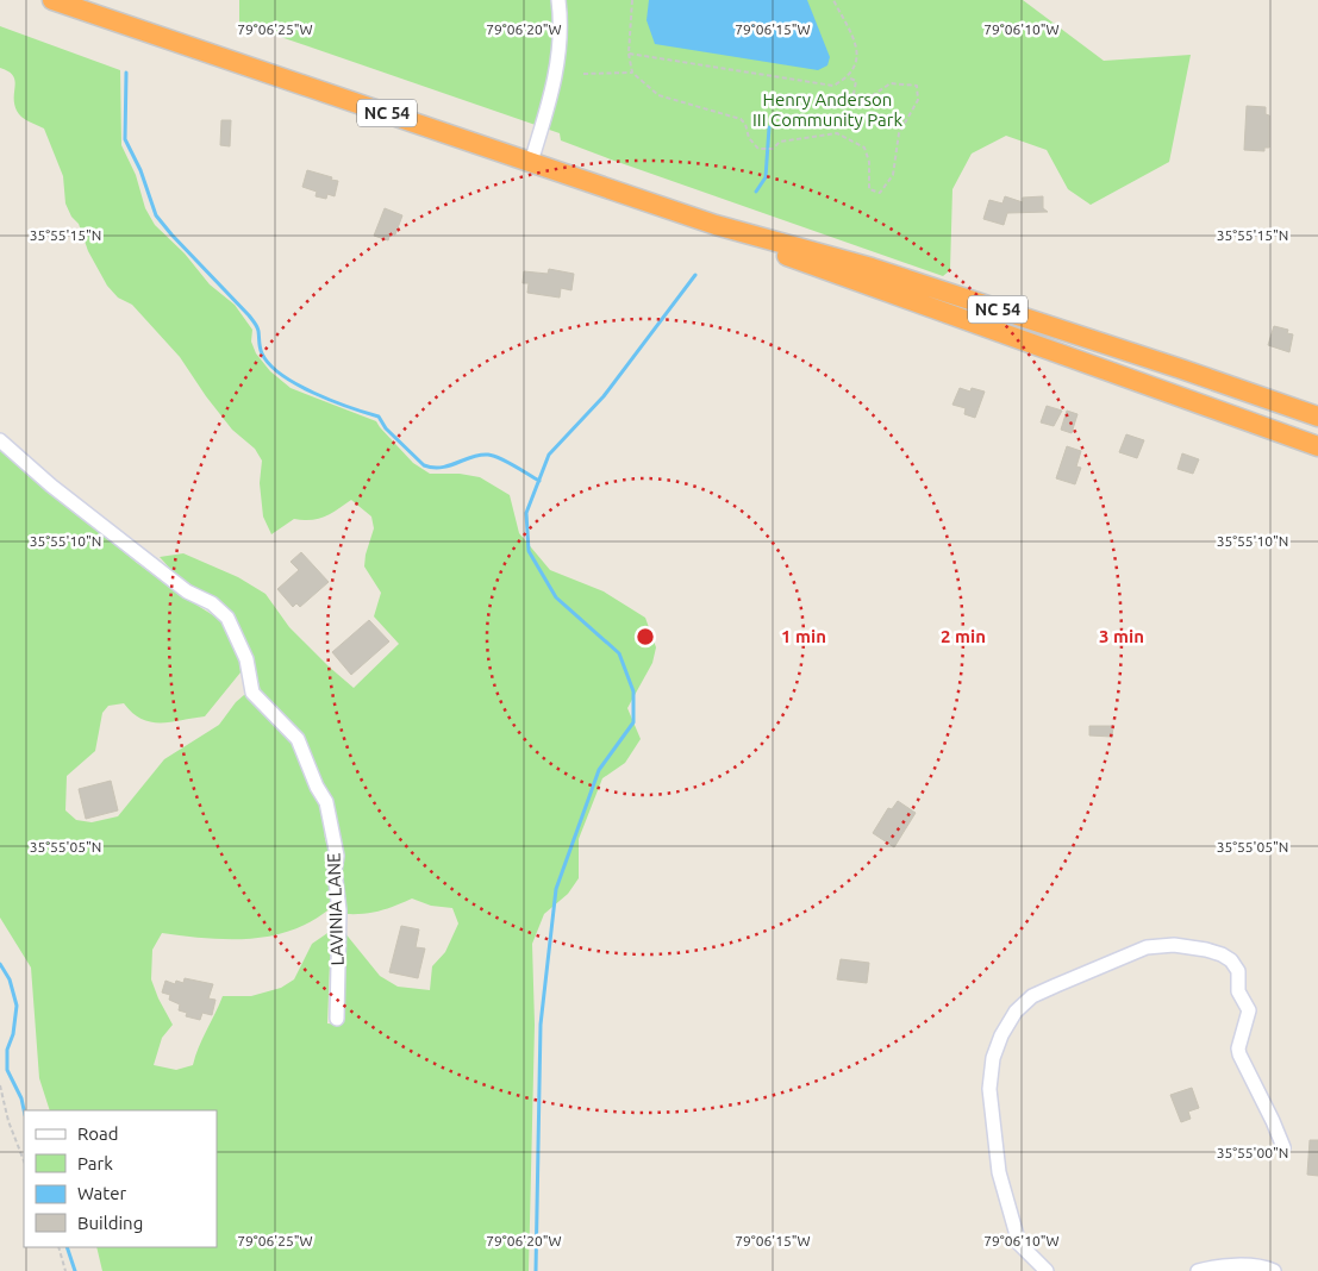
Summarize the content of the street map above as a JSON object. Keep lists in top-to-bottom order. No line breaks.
{"streets":{"highway":["NC 54"],"street":["LAVINIA LANE"]},"parks":["Henry Anderson III Community Park"],"legend":["Road","Park","Water","Building"],"coordinates":["79°06'25\"W","79°06'20\"W","79°06'15\"W","79°06'10\"W","35°55'15\"N","35°55'10\"N","35°55'05\"N","35°55'00\"N"],"rings":["1 min","2 min","3 min"]}
